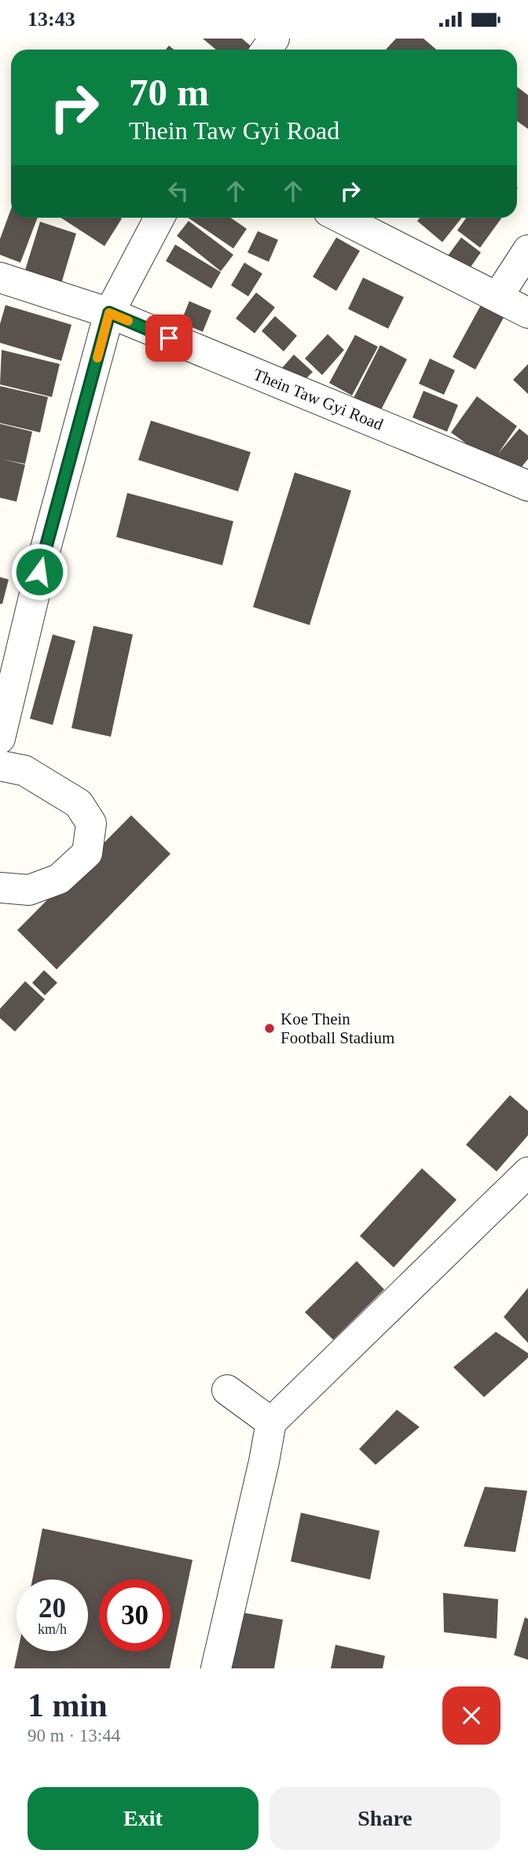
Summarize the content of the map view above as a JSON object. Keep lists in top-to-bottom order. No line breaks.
{"streets":{"street":["Thein Taw Gyi Road"]},"places":["Koe Thein Football Stadium"],"page":{"status":"13:43","turn":["70 m","Thein Taw Gyi Road"],"speed":"20 km/h","limit":"30","heading":["1 min","90 m · 13:44"],"buttons":["Exit","Share"]}}
